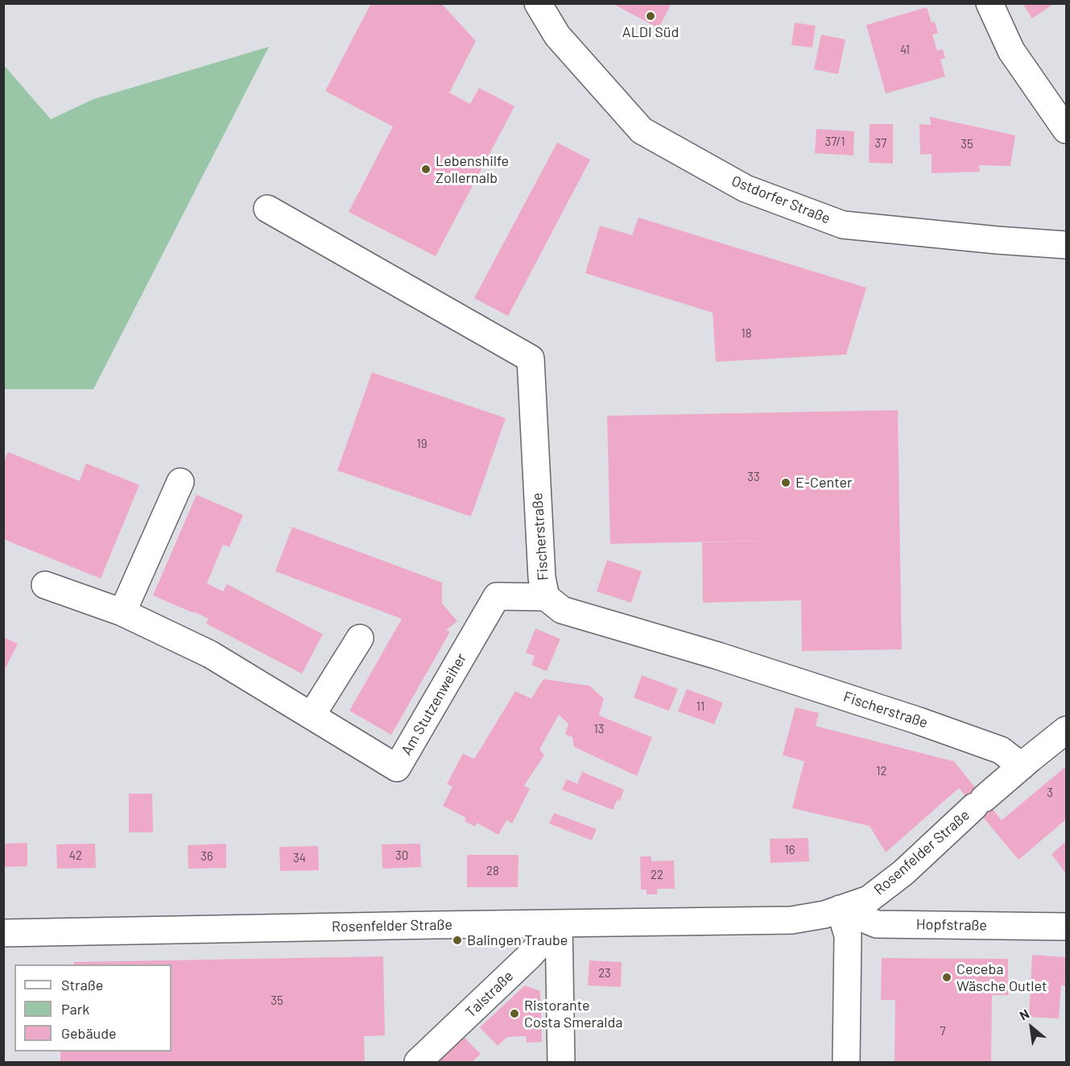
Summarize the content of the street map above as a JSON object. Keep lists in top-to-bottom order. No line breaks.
{"streets":{"street":["Ostdorfer Straße","Fischerstraße","Am Stutzenweiher","Rosenfelder Straße","Hopfstraße","Talstraße"]},"crossings":[["Fischerstraße","Am Stutzenweiher"],["Fischerstraße","Rosenfelder Straße"],["Rosenfelder Straße","Hopfstraße"],["Rosenfelder Straße","Talstraße"]],"places":["ALDI Süd","Lebenshilfe Zollernalb","E-Center","Balingen Traube","Ceceba Wäsche Outlet","Ristorante Costa Smeralda"],"house_numbers":["41","37/1","37","35","18","19","33","11","13","12","3","16","42","30","36","34","28","22","23","35","7"],"legend":["Straße","Park","Gebäude"],"north":"top left"}
